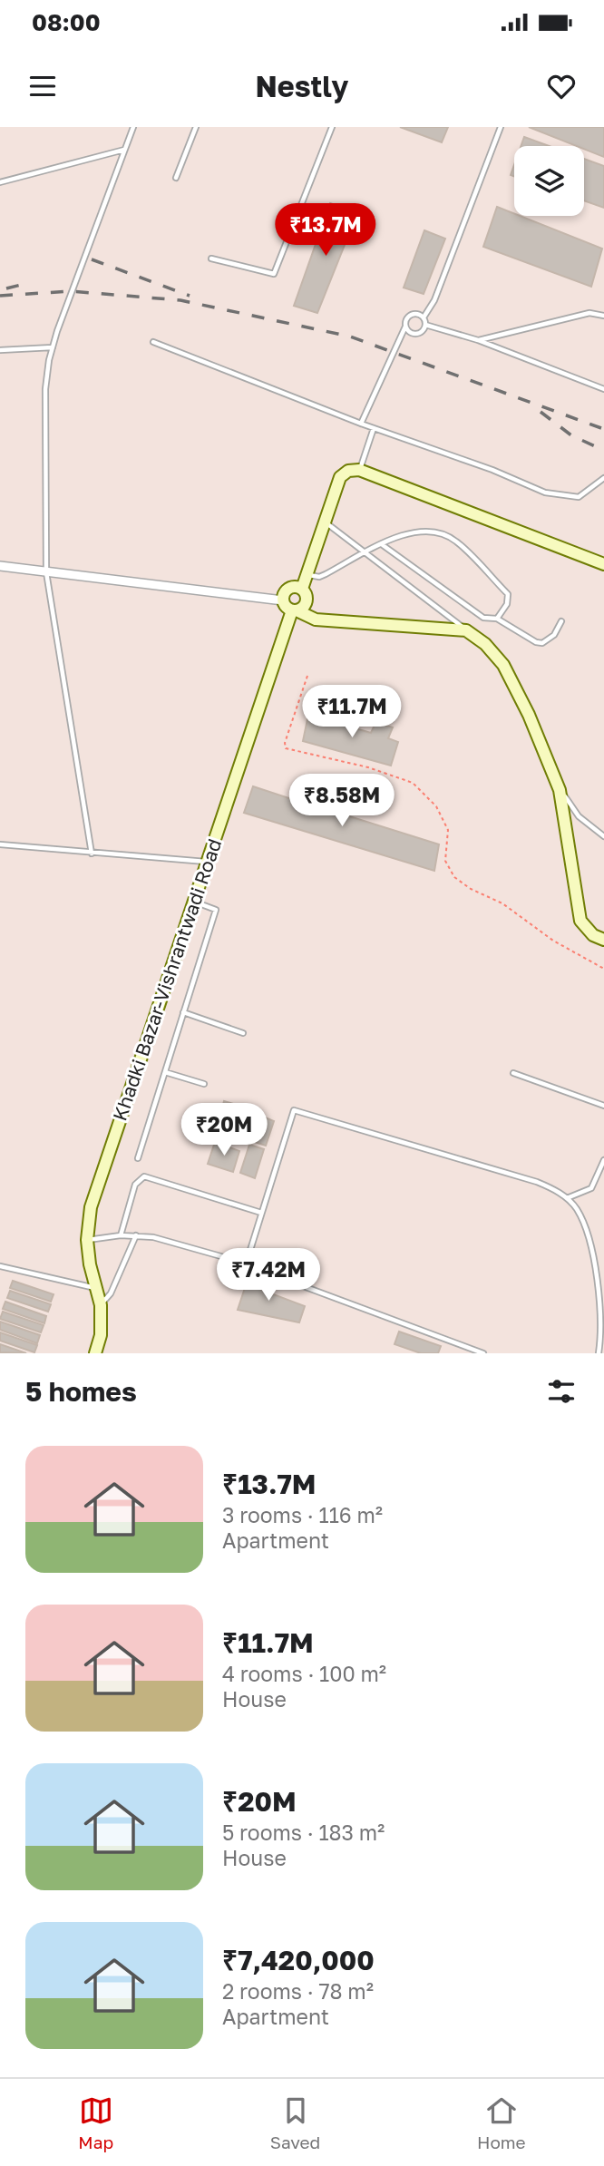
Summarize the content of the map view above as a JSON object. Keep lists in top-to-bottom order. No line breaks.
{"streets":{"street":["Khadki Bazar-Vishrantwadi Road"]},"page":{"status":"08:00","header":"Nestly","price":["₹13.7M","₹11.7M","₹8.58M","₹20M","₹7.42M"],"heading":"5 homes","list":[{"name":"₹13.7M","note":"3 rooms · 116 m² · Apartment"},{"name":"₹11.7M","note":"4 rooms · 100 m² · House"},{"name":"₹20M","note":"5 rooms · 183 m² · House"},{"name":"₹7,420,000","note":"2 rooms · 78 m² · Apartment"}],"tabs":["Map","Saved","Home"]}}
